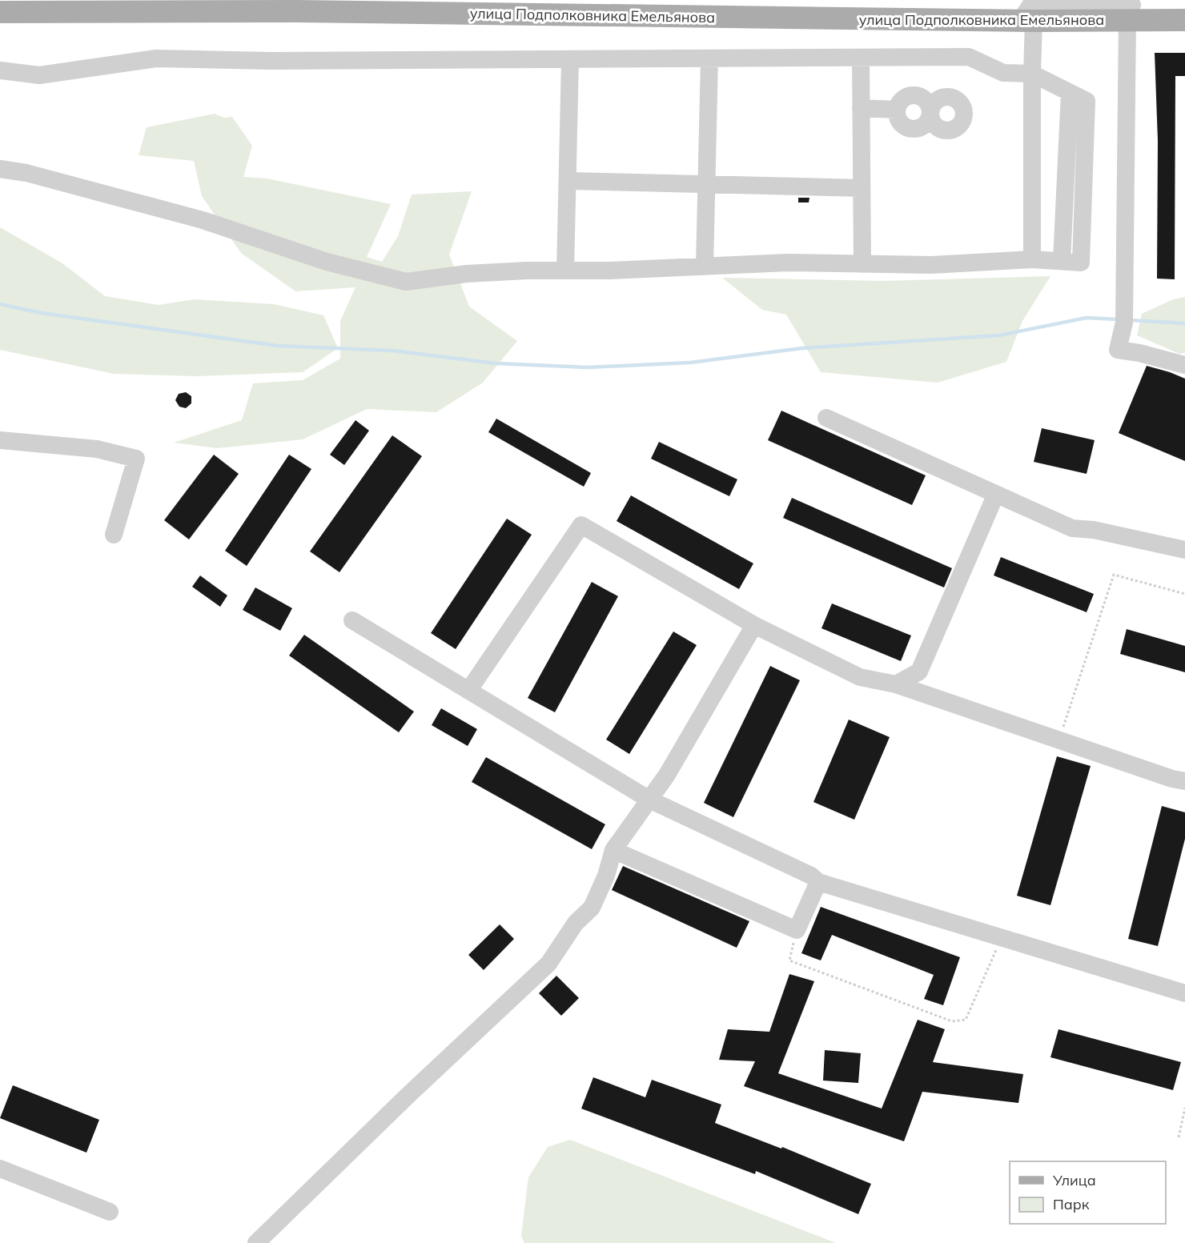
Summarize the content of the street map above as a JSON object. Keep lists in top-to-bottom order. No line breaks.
{"streets":{"main road":["улица Подполковника Емельянова"]},"legend":["Улица","Парк"]}
